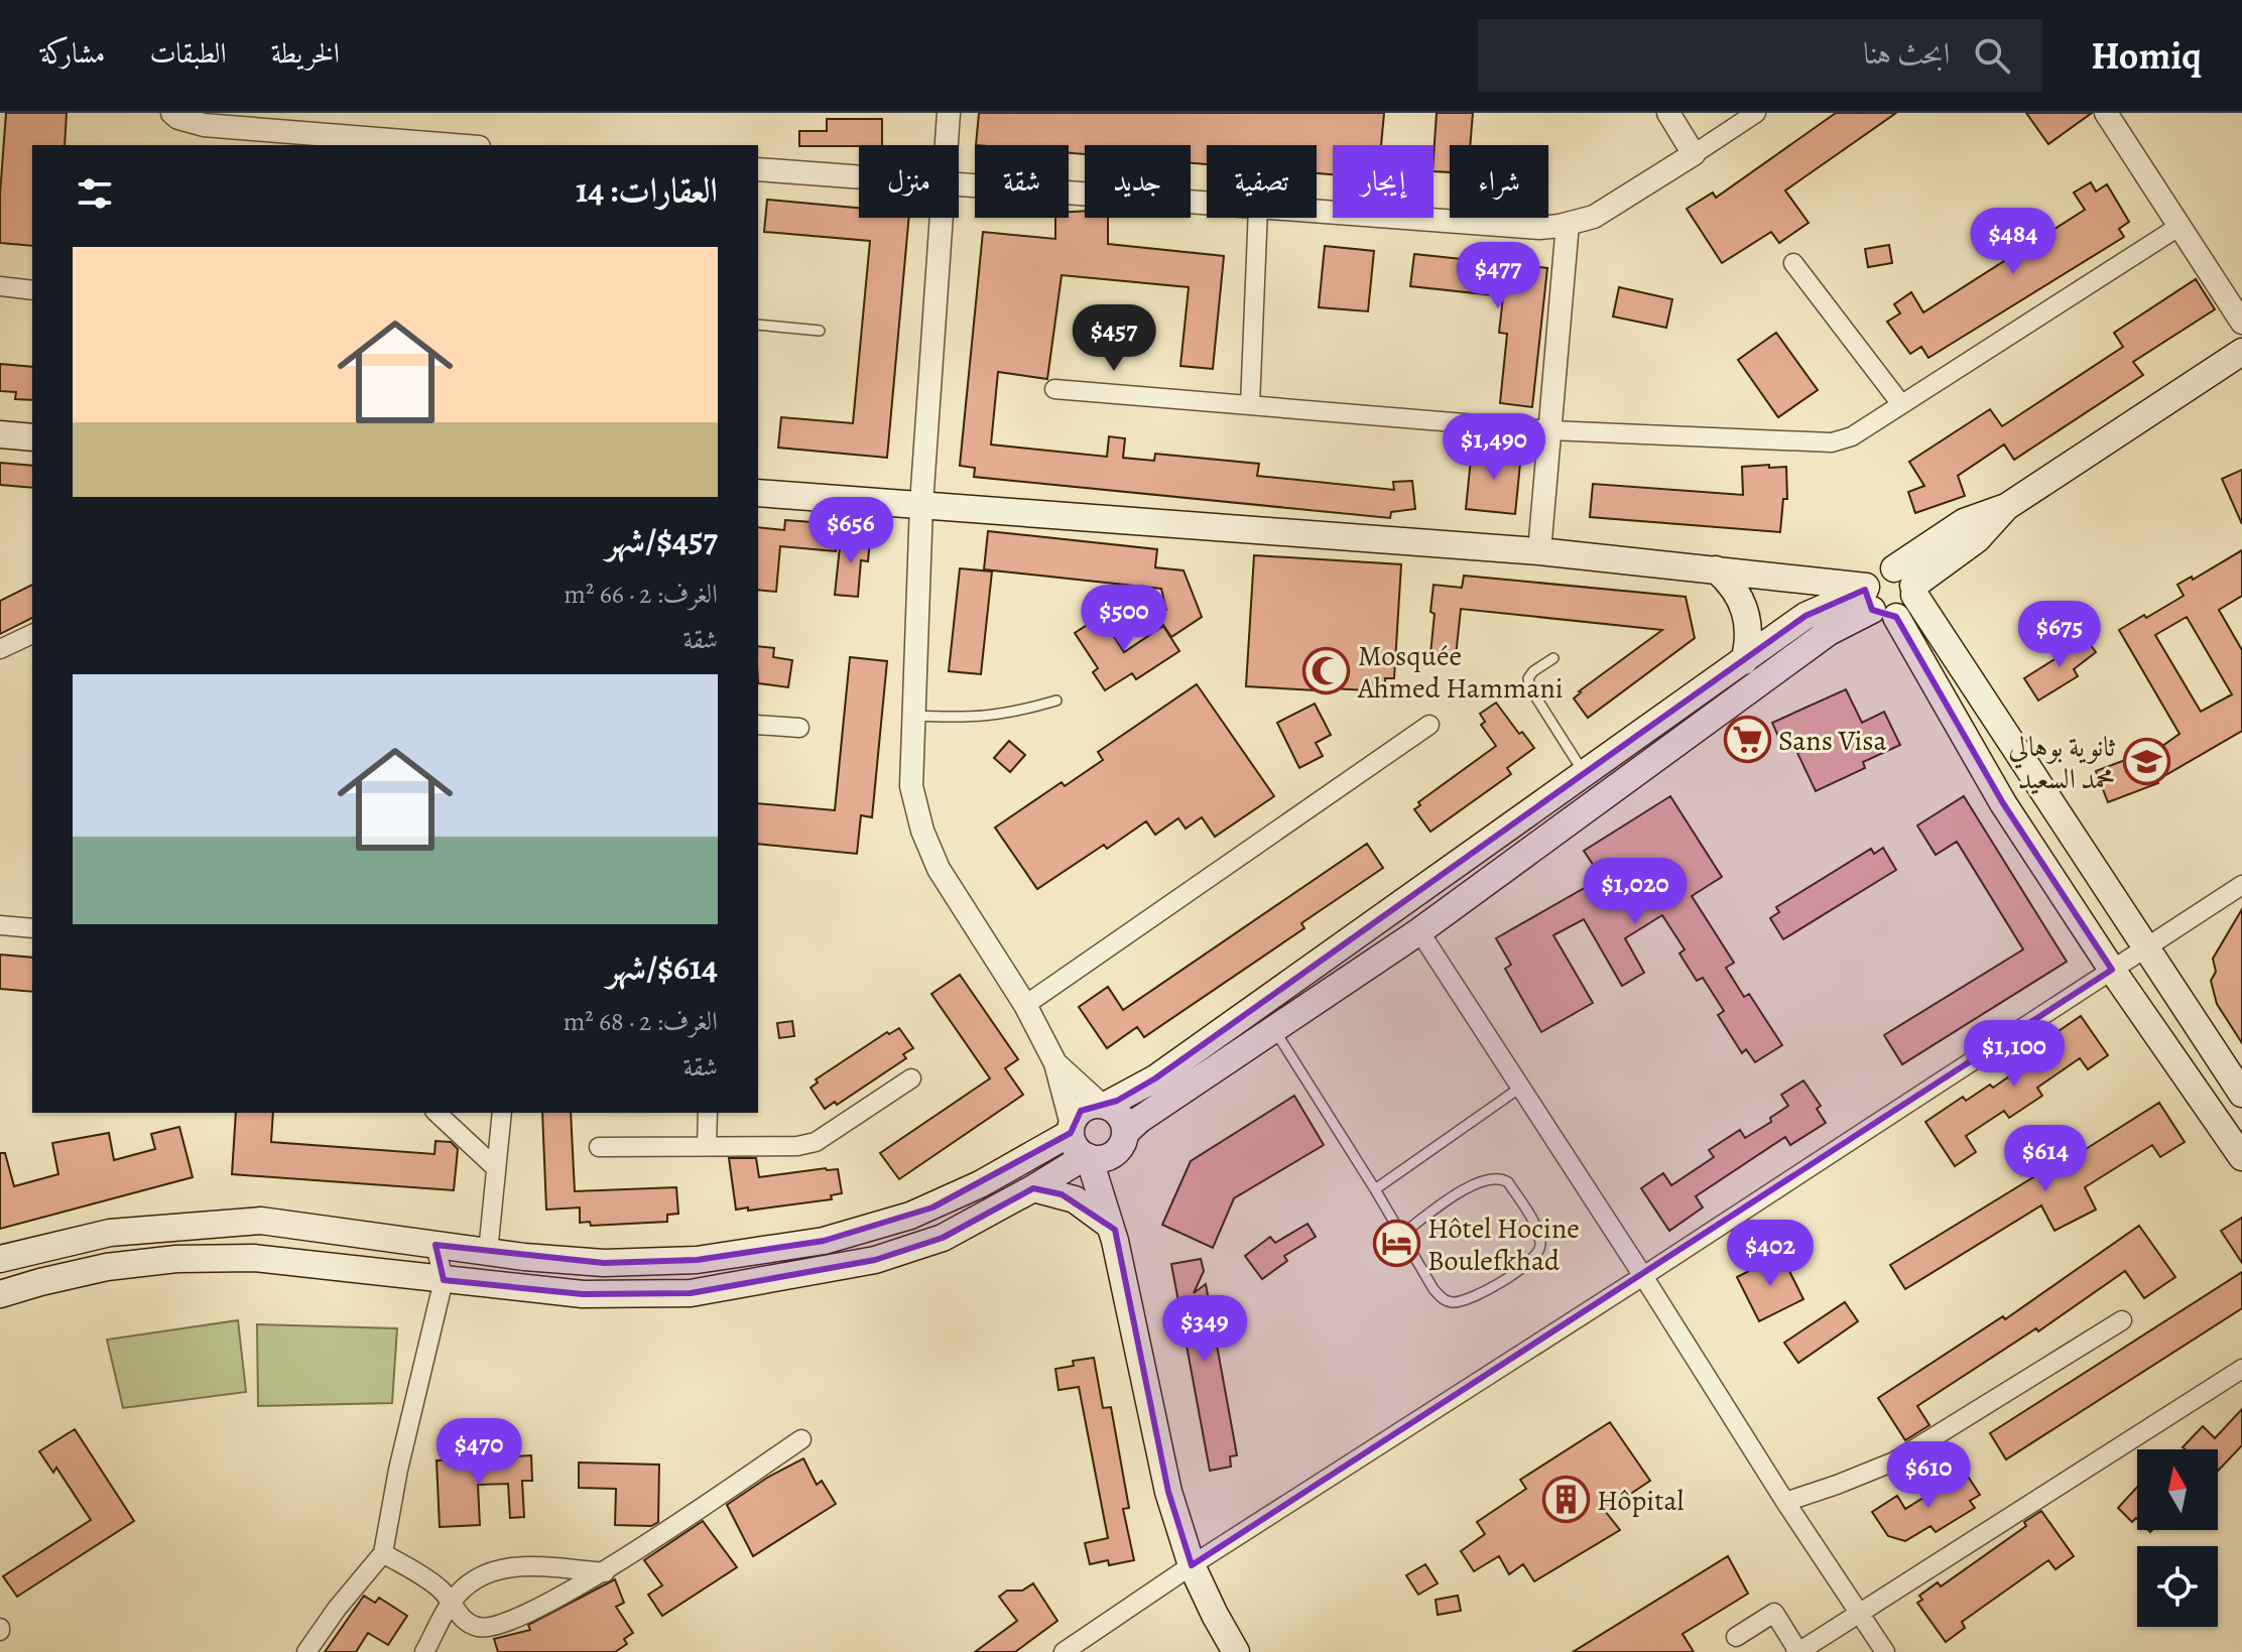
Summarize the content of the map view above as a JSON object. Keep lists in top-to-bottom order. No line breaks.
{"places":{"mosque":["Mosquée Ahmed Hammani"],"supermarket":["Sans Visa"],"school or university":["ثانوية بوهالي محمد السعيد"],"hotel":["Hôtel Hocine Boulefkhad"],"building":["Hôpital"]},"north":"top","page":{"header":"Homiq","search":"ابحث هنا","nav":["الخريطة","الطبقات","مشاركة"],"chip":["شراء","إيجار","تصفية","جديد","شقة","منزل"],"heading":"العقارات: 14","price":["$484","$477","$457","$1,490","$656","$500","$675","$1,020","$1,100","$614","$402","$349","$470","$610"],"list":[{"name":"$457/شهر","note":"الغرف: 2 · 66 m² · شقة"},{"name":"$614/شهر","note":"الغرف: 2 · 68 m² · شقة"}]}}
